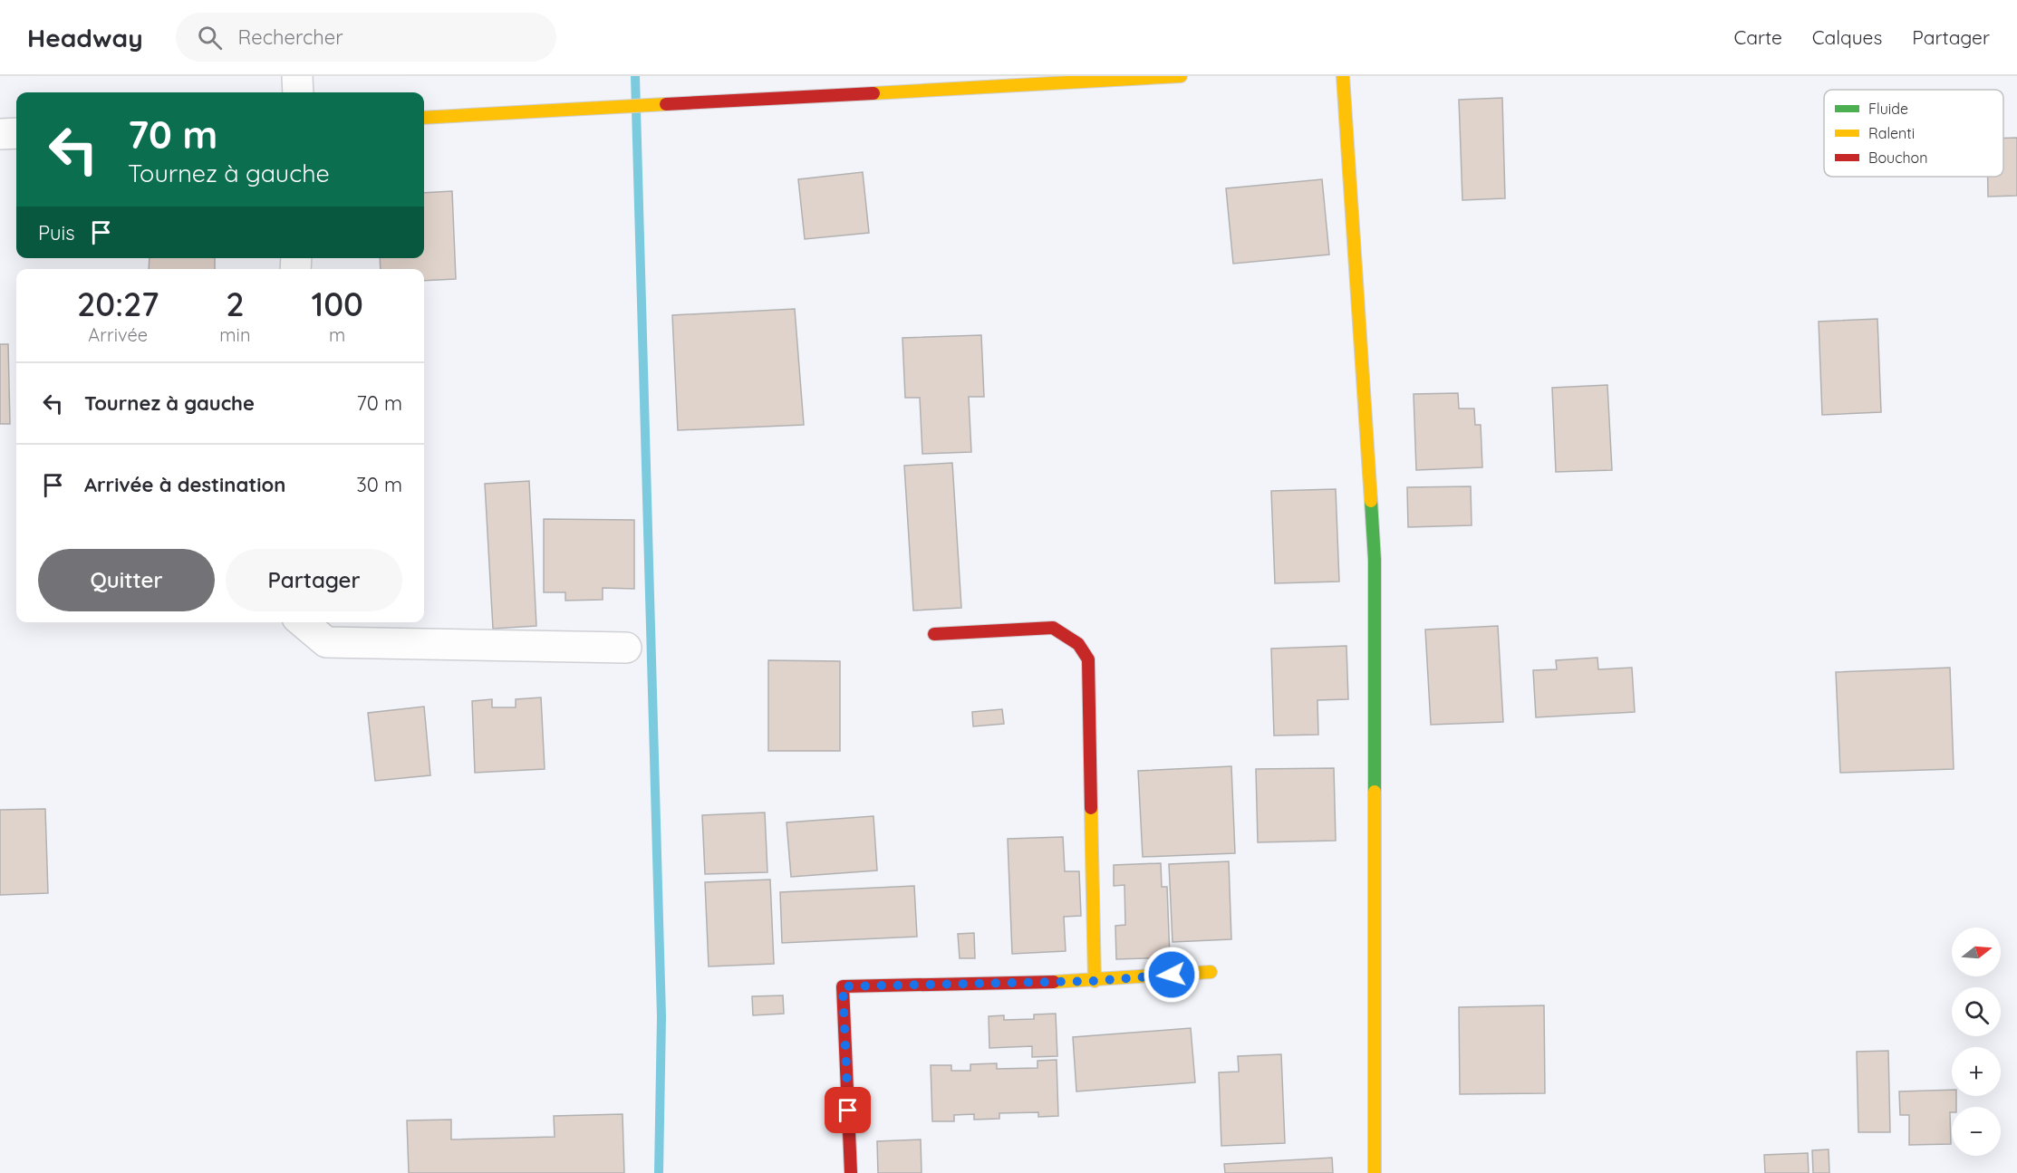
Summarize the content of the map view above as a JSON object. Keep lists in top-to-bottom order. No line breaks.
{"legend":["Fluide","Ralenti","Bouchon"],"north":"right","page":{"header":"Headway","search":"Rechercher","nav":["Carte","Calques","Partager"],"turn":["70 m","Tournez à gauche"],"then":"Puis","eta":["20:27","Arrivée","2","min","100","m"],"list":[{"name":"Tournez à gauche","value":"70 m"},{"name":"Arrivée à destination","value":"30 m"}],"buttons":["Quitter","Partager"],"map_buttons":["+","−"]}}
